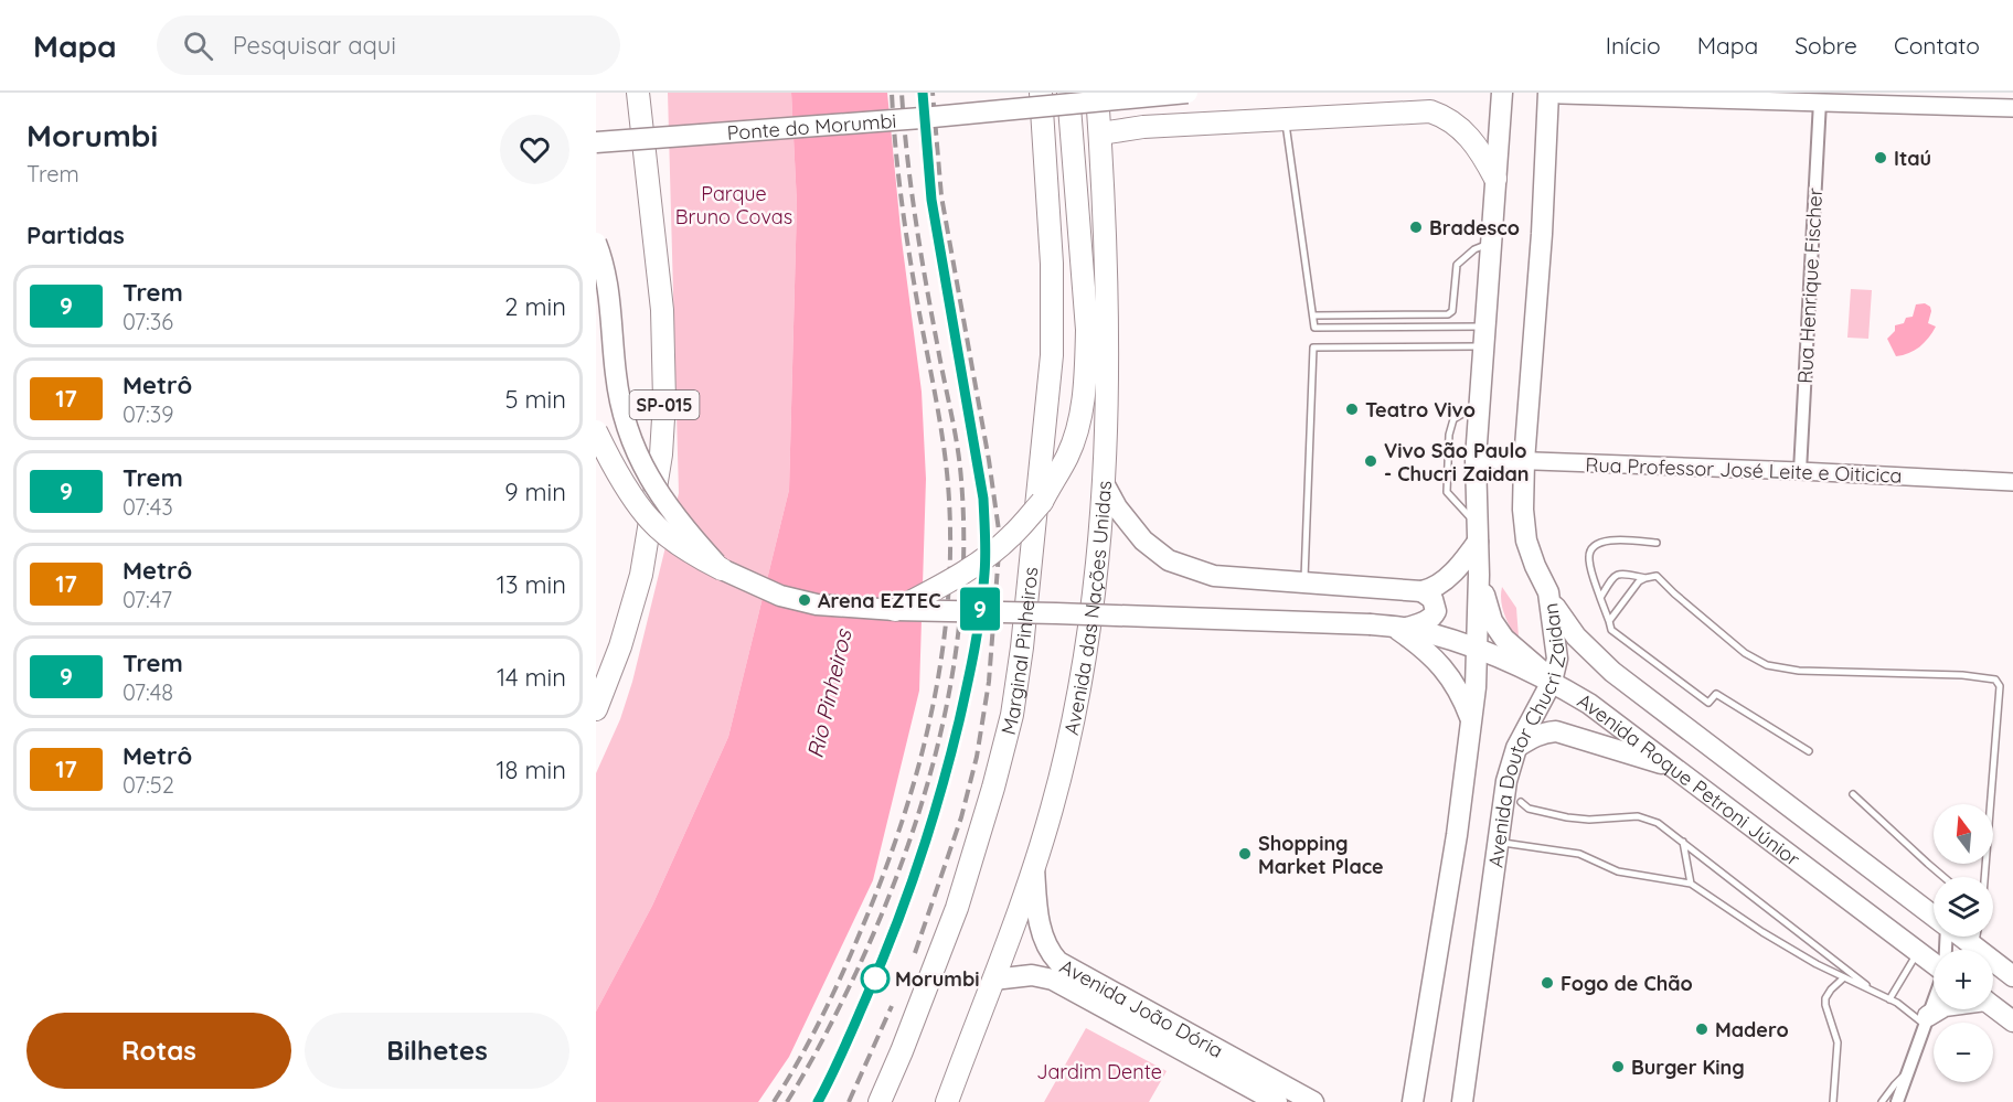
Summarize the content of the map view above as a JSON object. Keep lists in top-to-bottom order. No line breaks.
{"streets":{"highway":["SP-015","Avenida das Nações Unidas","Marginal Pinheiros"],"main road":["Ponte do Morumbi","Avenida Doutor Chucri Zaidan","Avenida Roque Petroni Júnior","Avenida João Dória"],"street":["Rua Henrique Fischer","Rua Professor José Leite e Oiticica"]},"crossings":[["Rua Henrique Fischer","Rua Professor José Leite e Oiticica"],["Rua Professor José Leite e Oiticica","Avenida Doutor Chucri Zaidan"],["Avenida das Nações Unidas","Avenida João Dória"],["Avenida Doutor Chucri Zaidan","Avenida Roque Petroni Júnior"]],"water":["Rio Pinheiros"],"parks":["Parque Bruno Covas","Jardim Dente"],"places":["Itaú","Bradesco","Teatro Vivo","Vivo São Paulo - Chucri Zaidan","Arena EZTEC","Shopping Market Place","Morumbi","Fogo de Chão","Madero","Burger King"],"north":"top","page":{"header":"Mapa","search":"Pesquisar aqui","nav":["Início","Mapa","Sobre","Contato"],"heading":[["Morumbi","Trem"],"Partidas"],"on_map":"9","list":[{"mark":"9","name":"Trem","note":"07:36","value":"2 min"},{"mark":"17","name":"Metrô","note":"07:39","value":"5 min"},{"mark":"9","name":"Trem","note":"07:43","value":"9 min"},{"mark":"17","name":"Metrô","note":"07:47","value":"13 min"},{"mark":"9","name":"Trem","note":"07:48","value":"14 min"},{"mark":"17","name":"Metrô","note":"07:52","value":"18 min"}],"map_buttons":["+","−"],"buttons":["Rotas","Bilhetes"]}}
